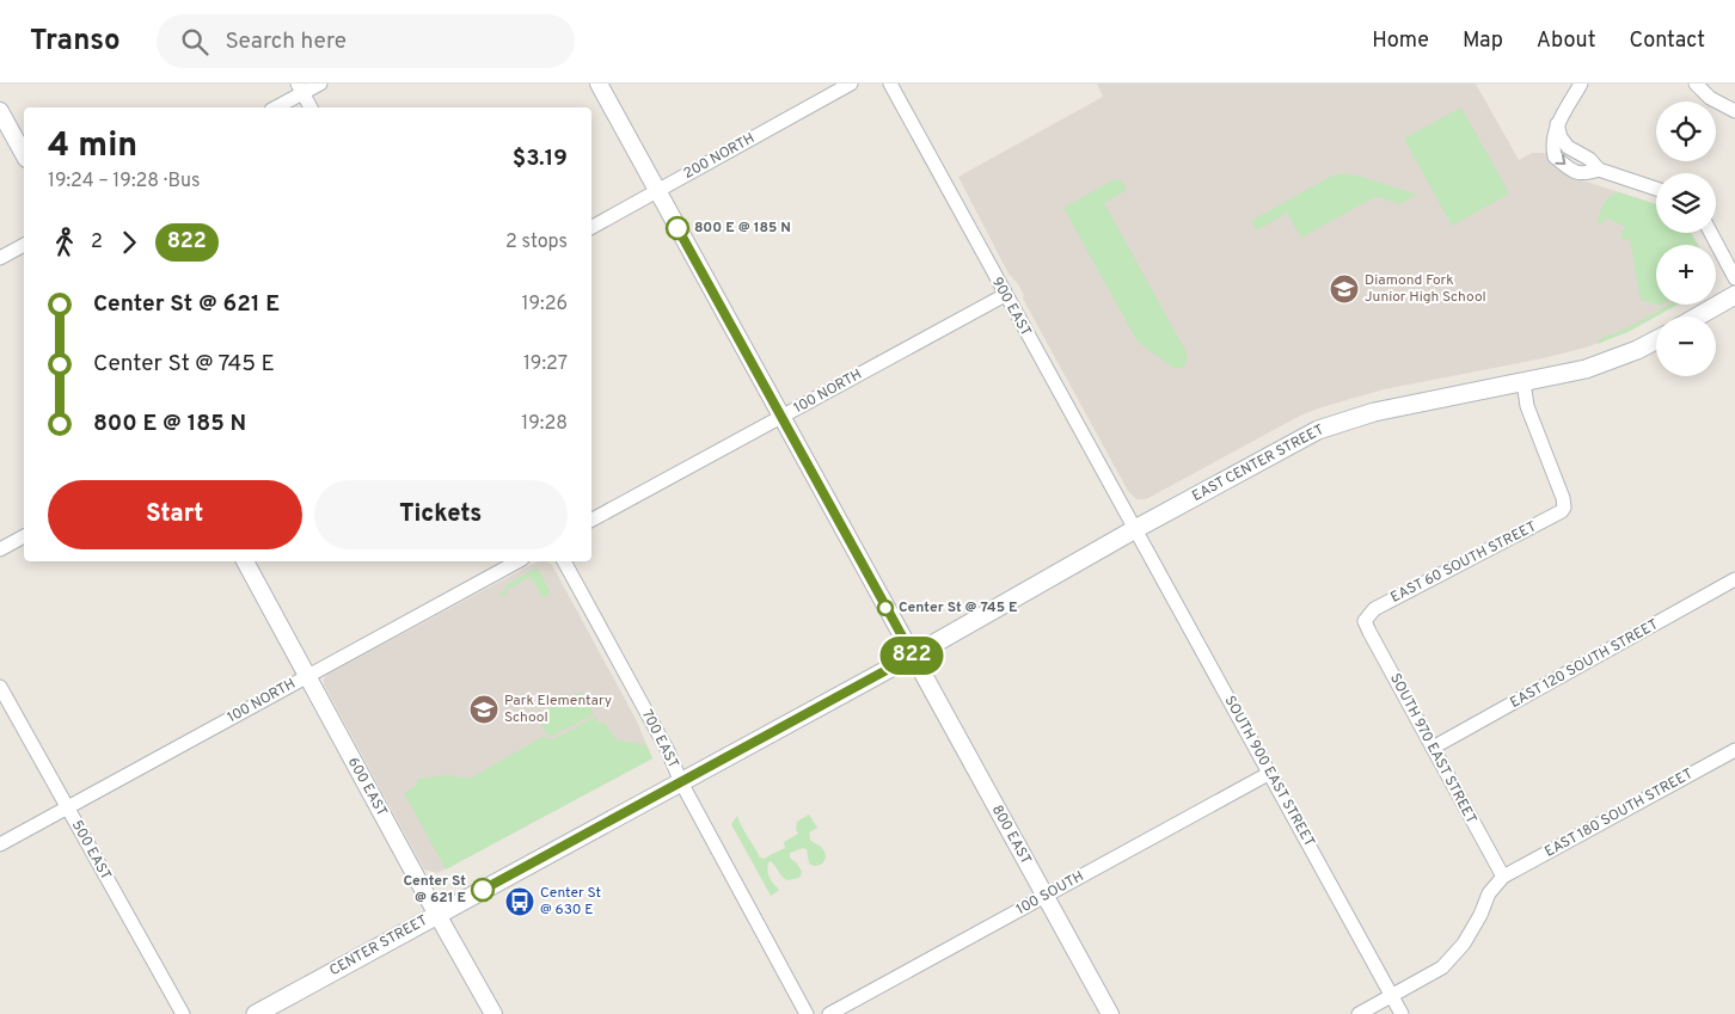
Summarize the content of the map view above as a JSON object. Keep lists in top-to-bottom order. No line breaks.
{"streets":{"main road":["EAST CENTER STREET","CENTER STREET"],"street":["200 NORTH","900 EAST","100 NORTH","EAST 60 SOUTH STREET","EAST 120 SOUTH STREET","700 EAST","SOUTH 970 EAST STREET","SOUTH 900 EAST STREET","600 EAST","EAST 180 SOUTH STREET","800 EAST","500 EAST","100 SOUTH"]},"crossings":[["200 NORTH","800 EAST"],["900 EAST","100 NORTH"],["900 EAST","EAST CENTER STREET"],["900 EAST","SOUTH 900 EAST STREET"],["100 NORTH","600 EAST"],["100 NORTH","800 EAST"],["100 NORTH","500 EAST"],["EAST CENTER STREET","EAST 60 SOUTH STREET"],["EAST CENTER STREET","SOUTH 900 EAST STREET"],["EAST CENTER STREET","800 EAST"],["EAST CENTER STREET","CENTER STREET"],["EAST 60 SOUTH STREET","SOUTH 970 EAST STREET"],["EAST 120 SOUTH STREET","SOUTH 970 EAST STREET"],["700 EAST","CENTER STREET"],["SOUTH 970 EAST STREET","EAST 180 SOUTH STREET"],["SOUTH 900 EAST STREET","100 SOUTH"],["600 EAST","CENTER STREET"],["800 EAST","100 SOUTH"],["800 EAST","CENTER STREET"]],"places":{"other":["800 E @ 185 N","Center St @ 745 E","Center St @ 621 E"],"school or university":["Diamond Fork Junior High School","Park Elementary School"],"bus stop":["Center St @ 630 E"]},"lines":["bus line 822"],"page":{"header":"Transo","search":"Search here","nav":["Home","Map","About","Contact"],"on_map":"822","map_buttons":["+","−"],"heading":["4 min","19:24 – 19:28 · Bus","$3.19"],"legs":["2","822","2 stops"],"list":[{"name":"Center St @ 621 E","value":"19:26"},{"name":"Center St @ 745 E","value":"19:27"},{"name":"800 E @ 185 N","value":"19:28"}],"buttons":["Start","Tickets"]}}
